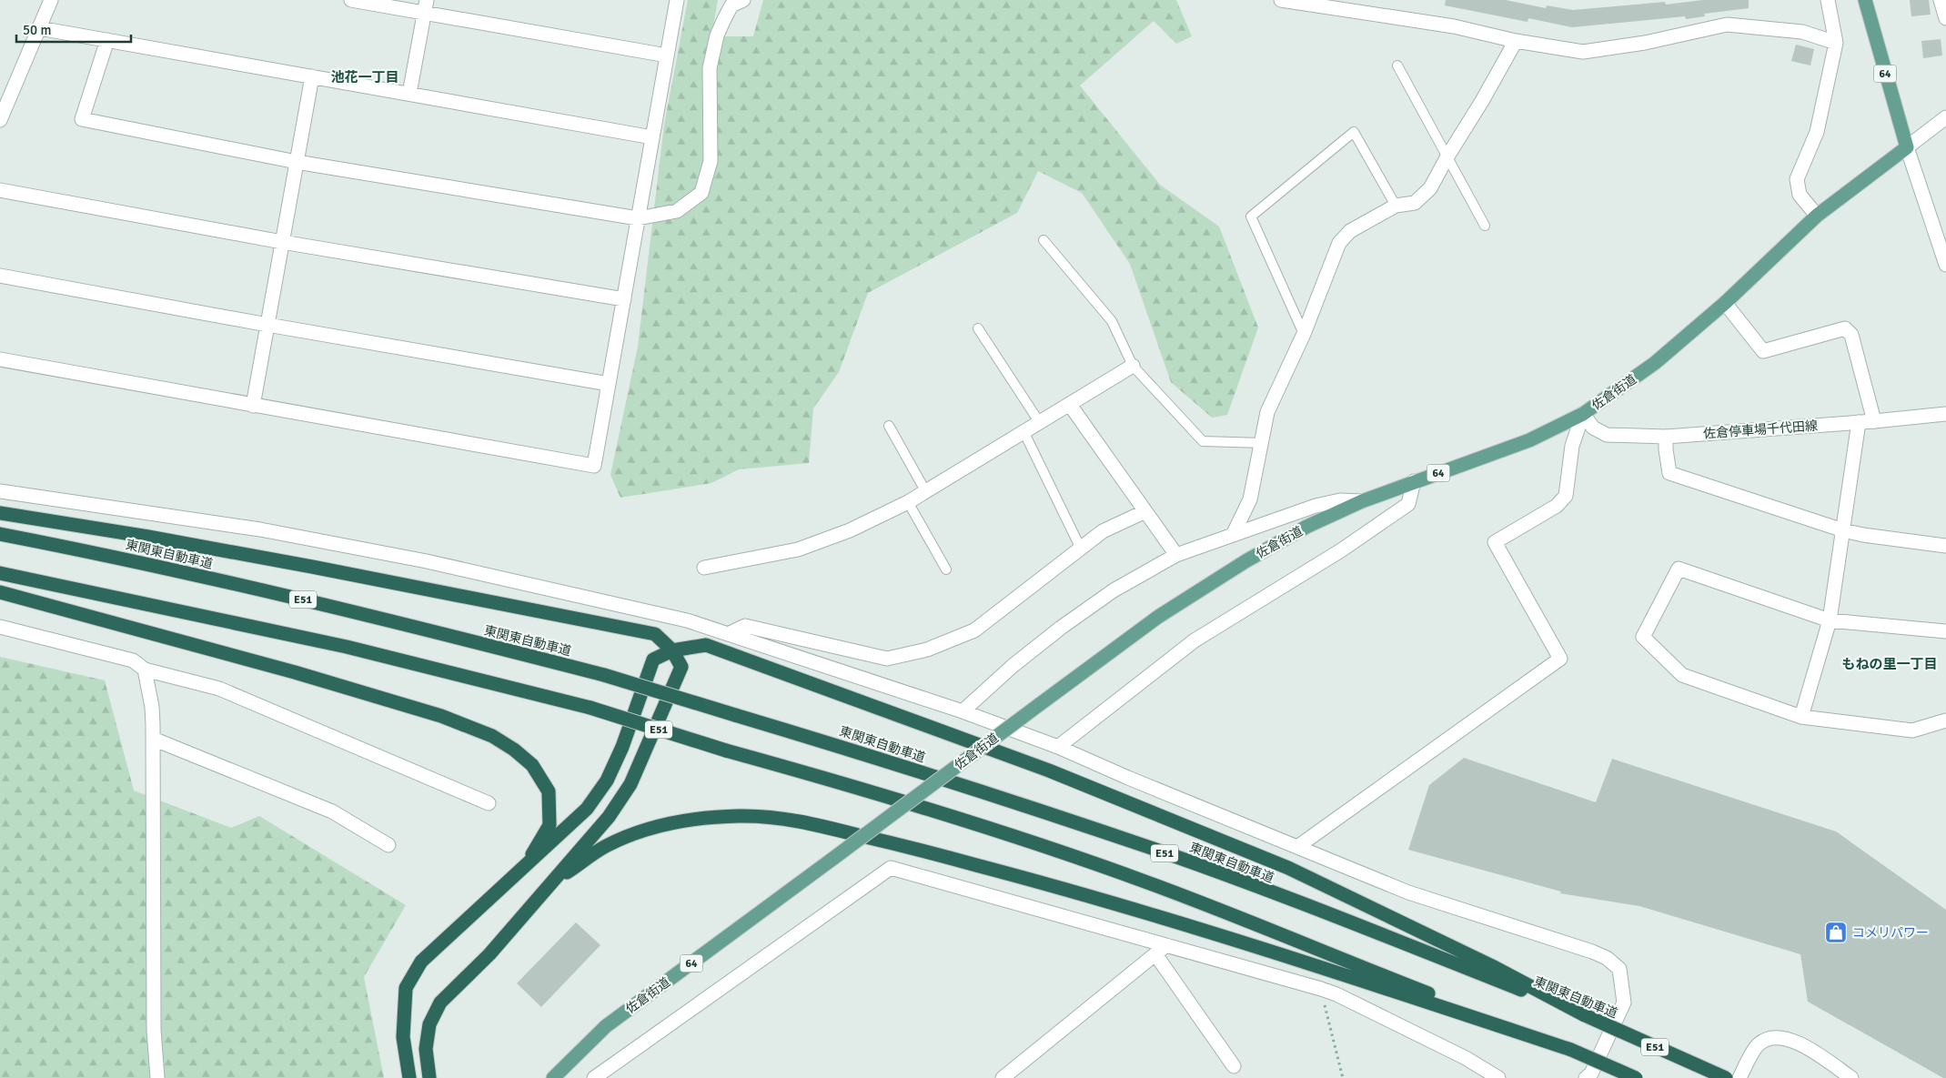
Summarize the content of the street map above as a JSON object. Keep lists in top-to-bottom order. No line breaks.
{"streets":{"highway":["東関東自動車道","E51"],"main road":["64","佐倉街道"],"street":["佐倉停車場千代田線"]},"crossings":[["64","佐倉街道"],["佐倉街道","佐倉停車場千代田線"]],"districts":["池花一丁目","もねの里一丁目"],"places":{"shop":["コメリパワー"]},"scale_bar":"50 m"}
